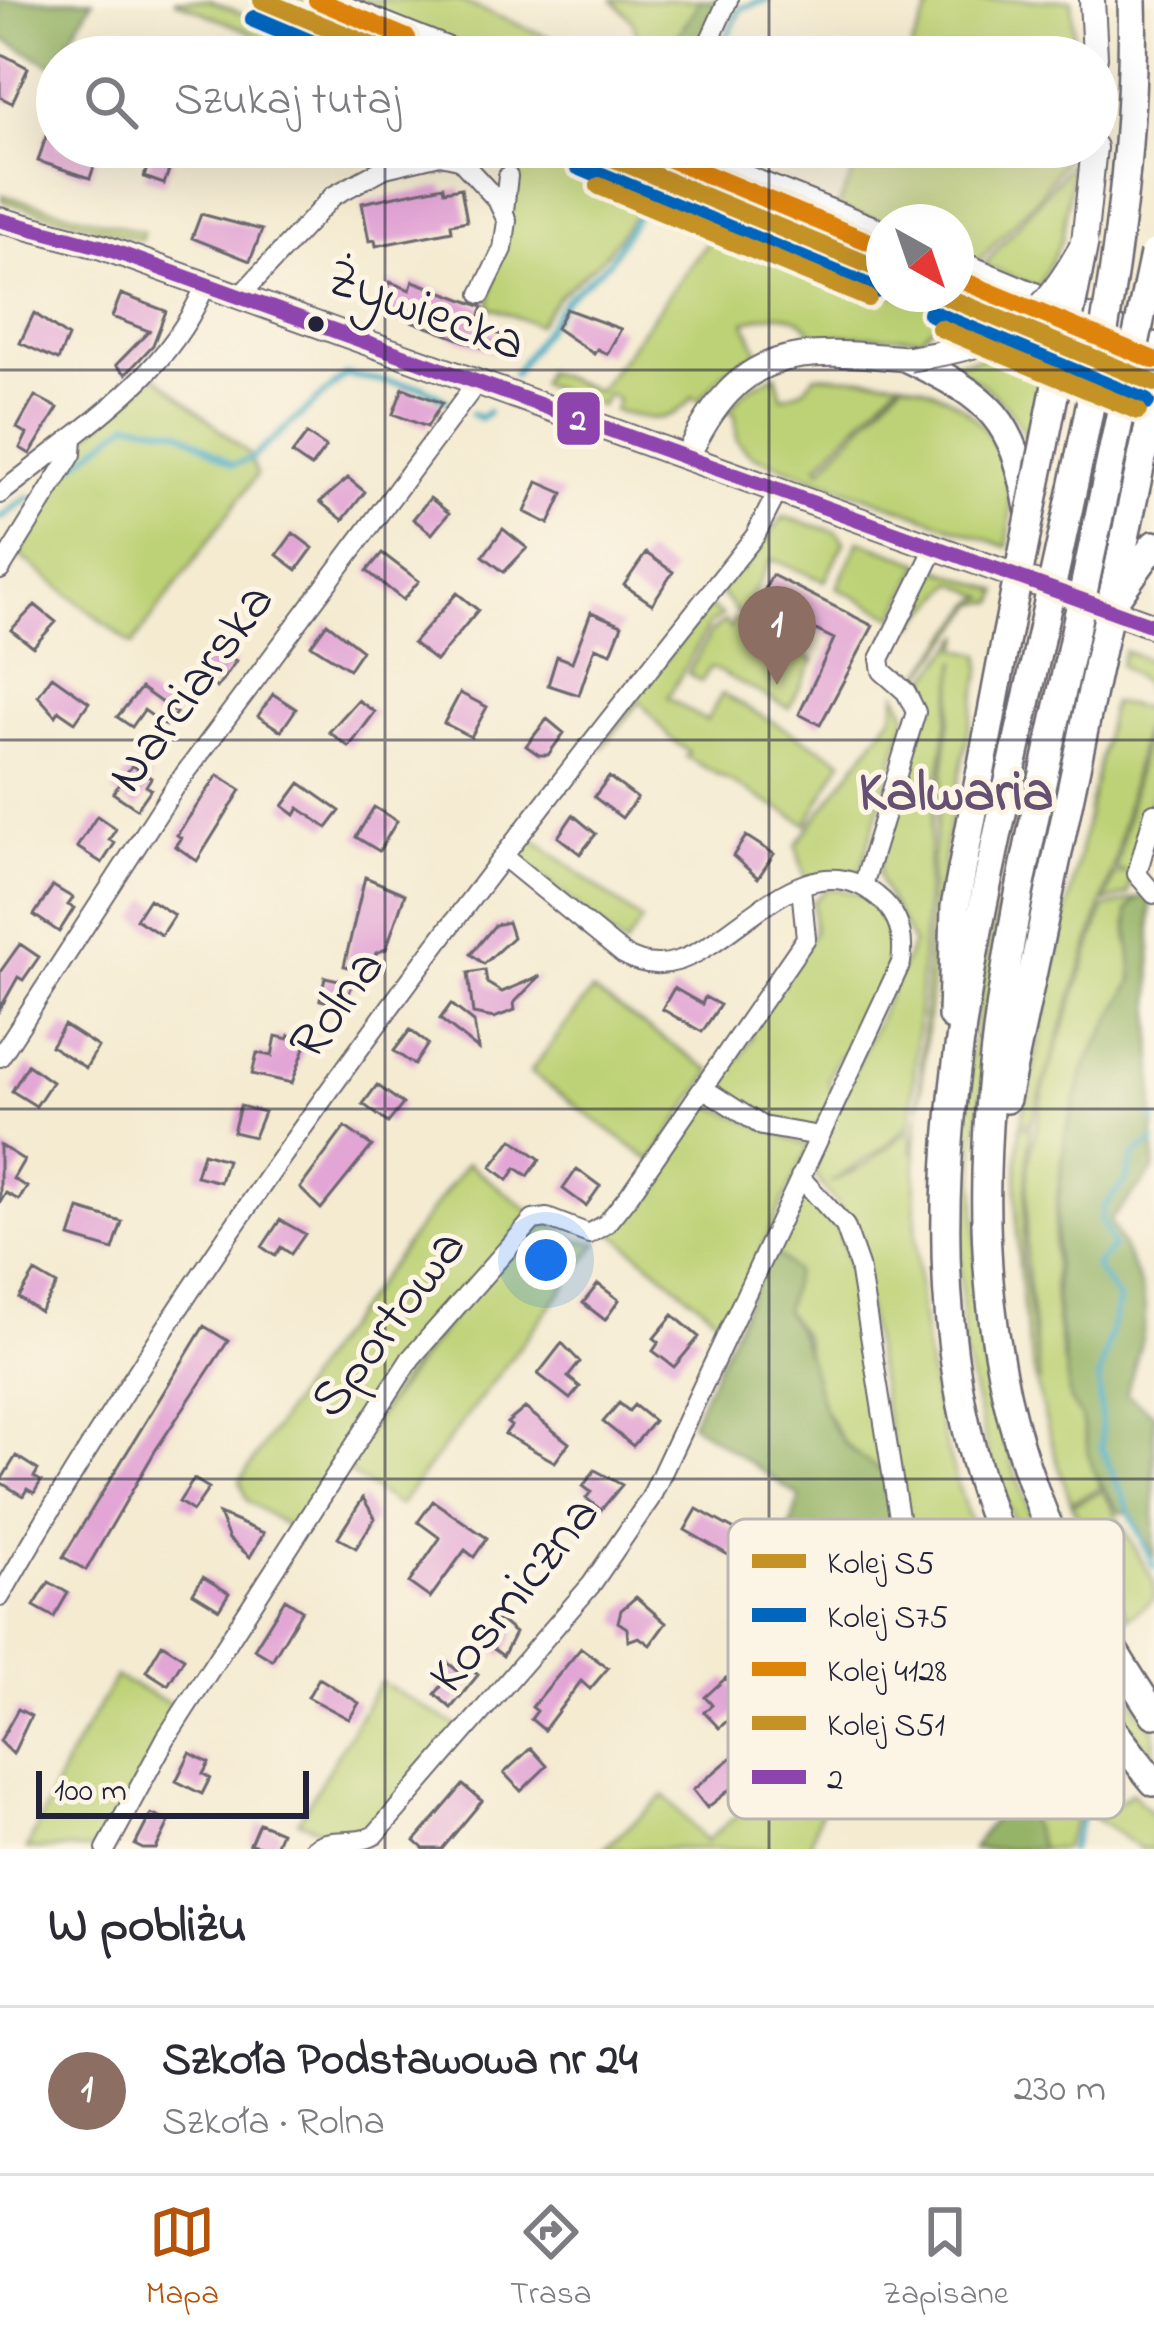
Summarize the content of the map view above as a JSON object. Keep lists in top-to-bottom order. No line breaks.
{"streets":{"main road":["Żywiecka"],"street":["Narciarska","Rolna","Sportowa","Kosmiczna"]},"crossings":[["Żywiecka","Narciarska"],["Żywiecka","Rolna"]],"districts":["Kalwaria"],"lines":["rail line S5","rail line 4128","rail line S75","rail line S51","transit line 2"],"legend":["Kolej S5","Kolej S75","Kolej 4128","Kolej S51","2"],"scale_bar":"100 m","north":"bottom right","page":{"search":"Szukaj tutaj","pins":"1","scale":"100 m","heading":"W pobliżu","list":[{"mark":"1","name":"Szkoła Podstawowa nr 24","note":"Szkoła · Rolna","value":"230 m"}],"nav":["Mapa","Trasa","Zapisane"]}}
